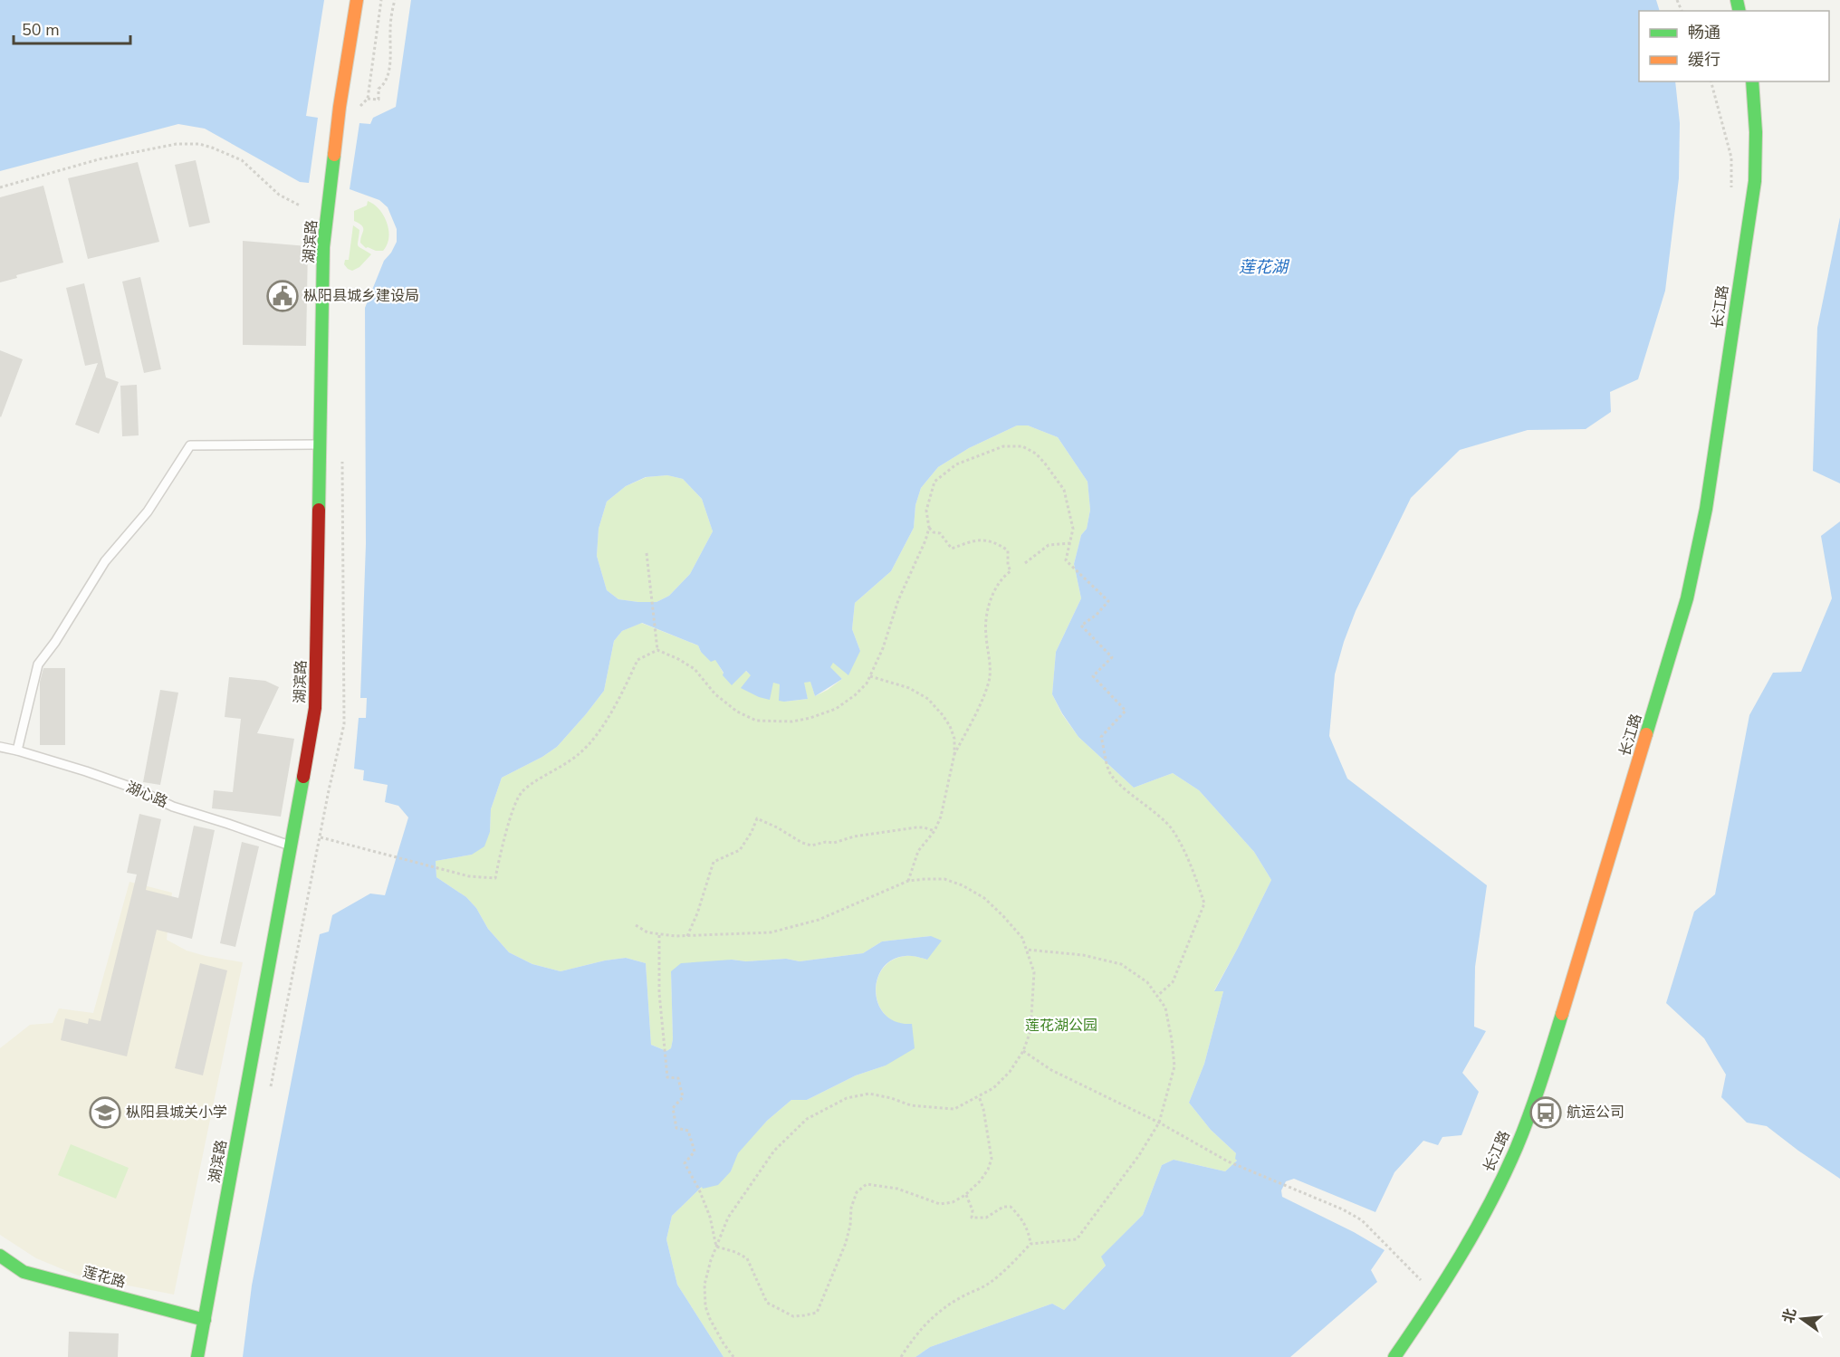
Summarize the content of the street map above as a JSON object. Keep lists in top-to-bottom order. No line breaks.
{"streets":{"main road":["湖滨路","长江路","莲花路"],"lane":["湖心路"]},"crossings":[["湖滨路","湖心路"],["湖滨路","莲花路"]],"water":["莲花湖"],"parks":["莲花湖公园"],"places":{"public building":["枞阳县城乡建设局"],"school or university":["枞阳县城关小学"],"bus stop":["航运公司"]},"legend":["畅通","缓行"],"scale_bar":"50 m","north":"left"}
